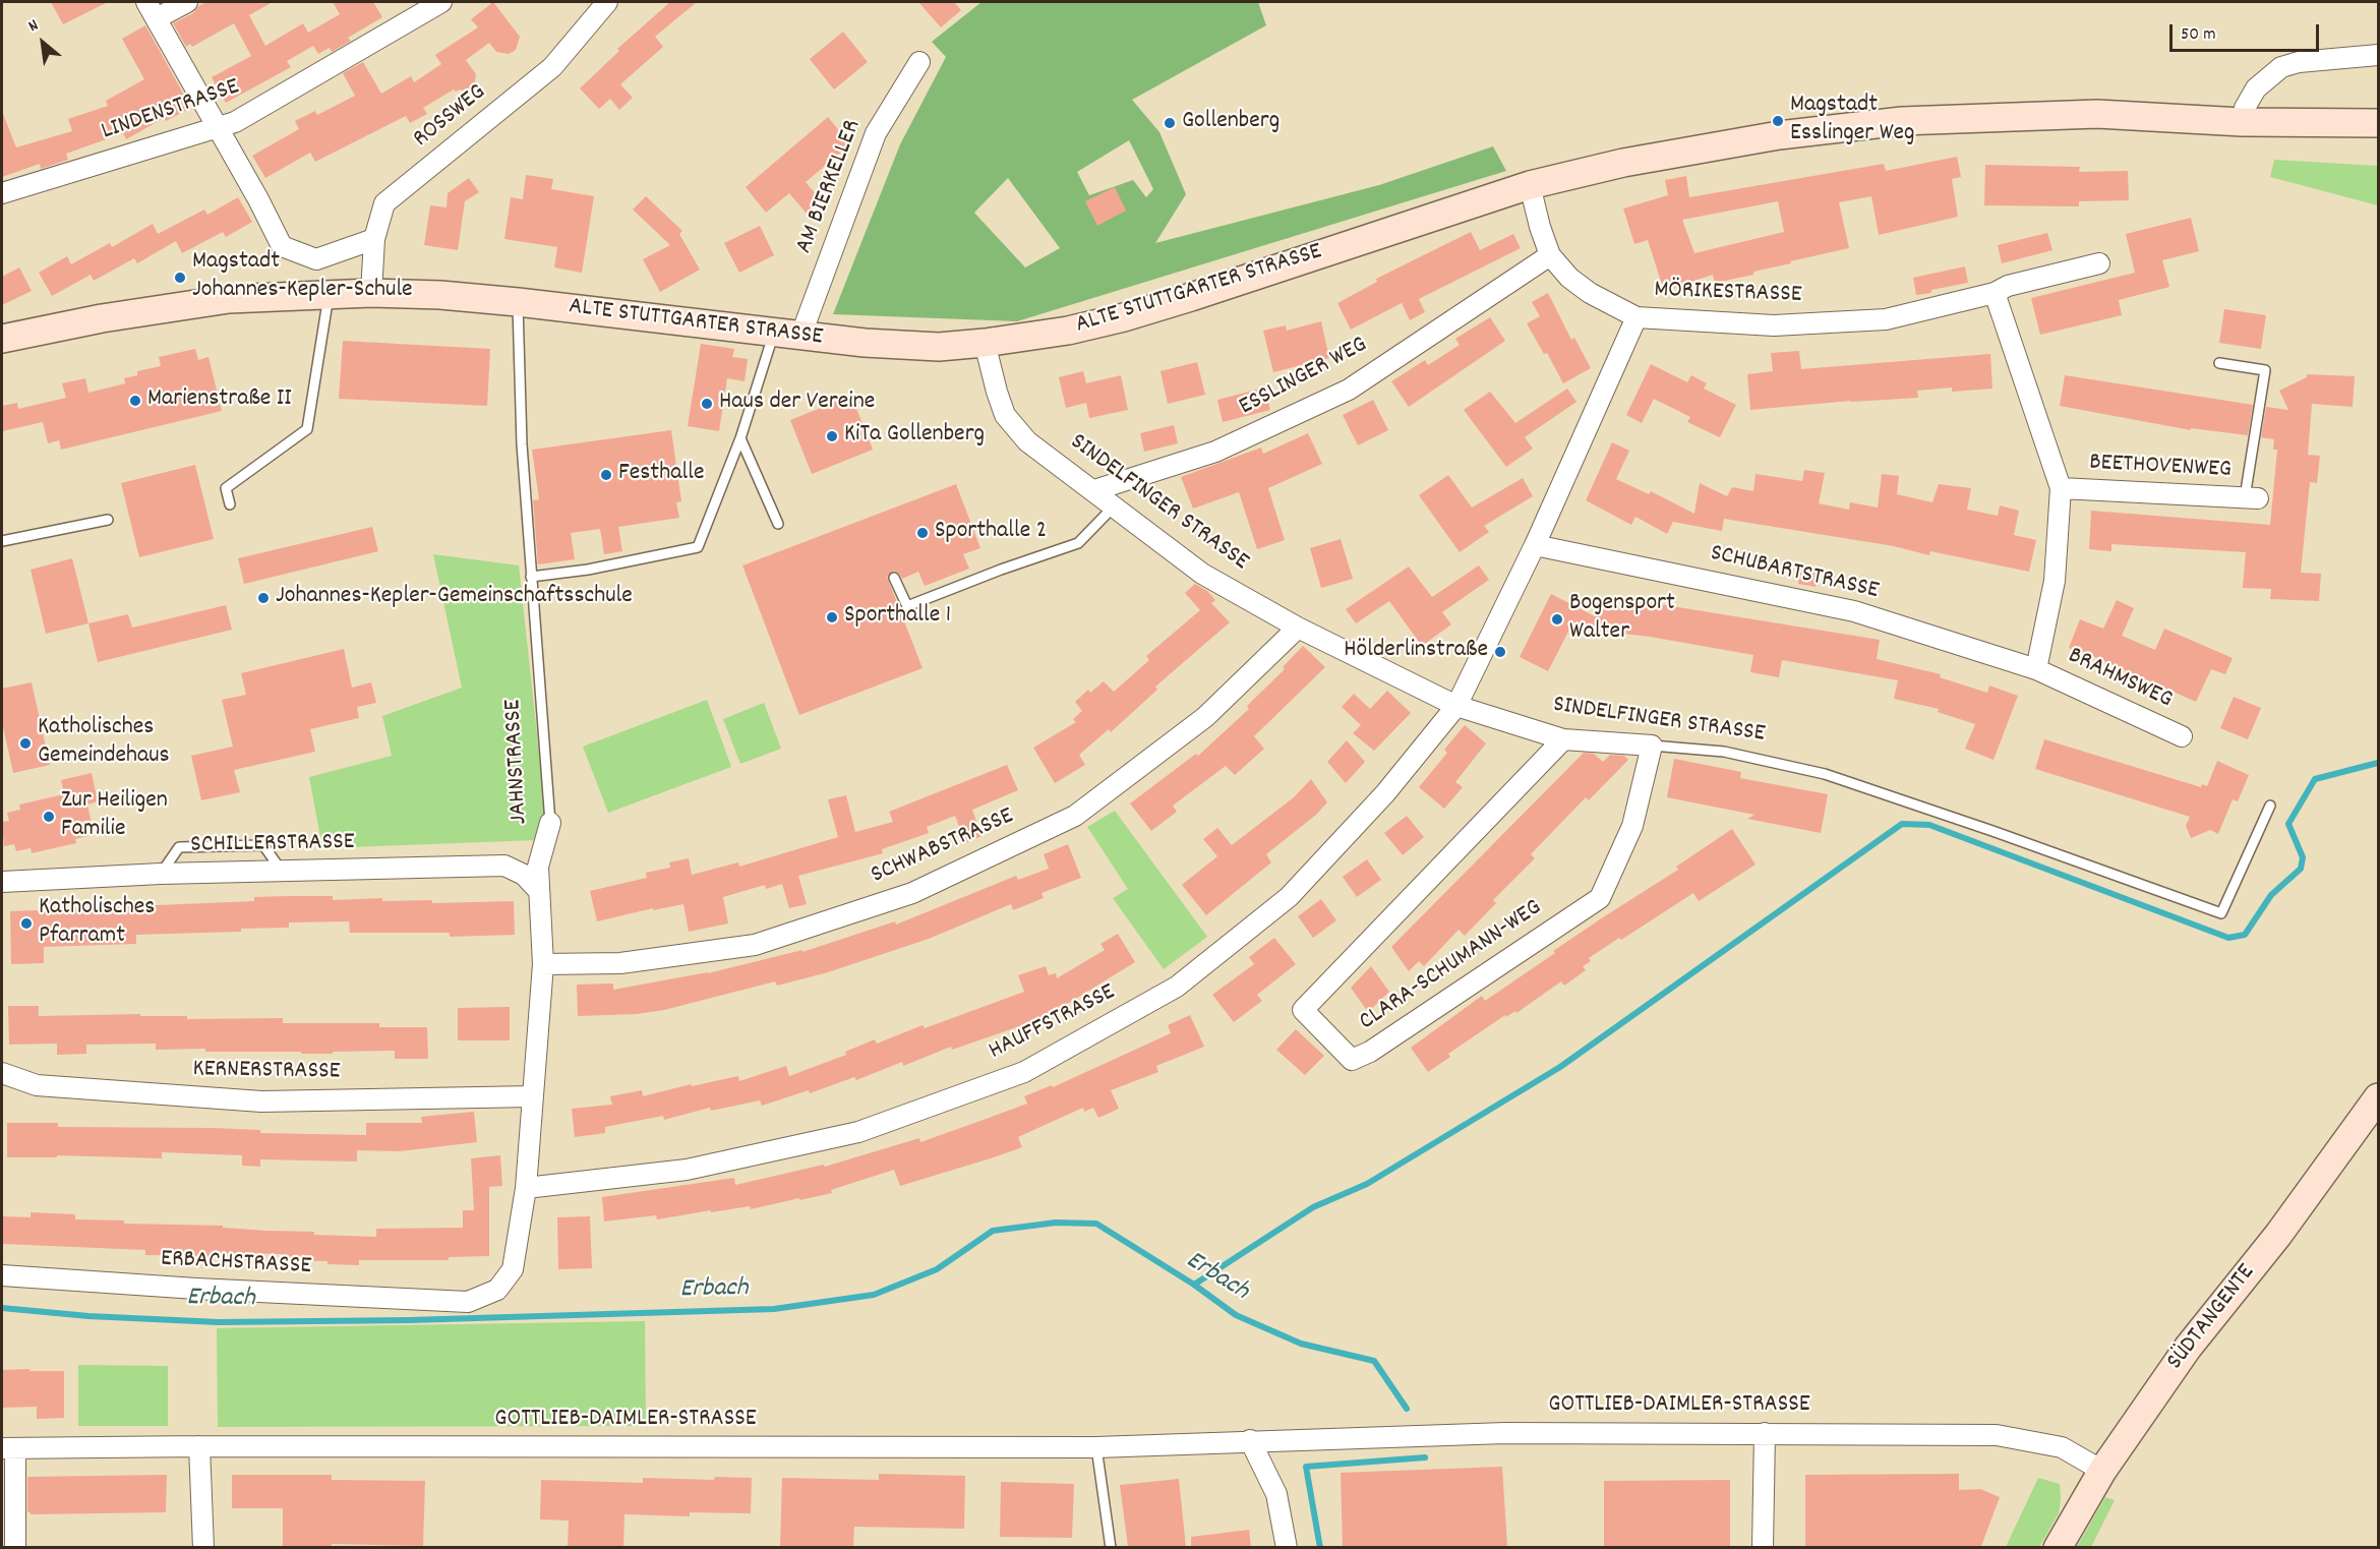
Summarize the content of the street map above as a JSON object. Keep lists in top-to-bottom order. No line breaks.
{"streets":{"street":["LINDENSTRASSE","ROSSWEG","AM BIERKELLER","ALTE STUTTGARTER STRASSE","MÖRIKESTRASSE","ESSLINGER WEG","BEETHOVENWEG","SINDELFINGER STRASSE","SCHUBARTSTRASSE","BRAHMSWEG","JAHNSTRASSE","SCHILLERSTRASSE","SCHWABSTRASSE","CLARA-SCHUMANN-WEG","HAUFFSTRASSE","KERNERSTRASSE","ERBACHSTRASSE","SÜDTANGENTE","GOTTLIEB-DAIMLER-STRASSE"]},"crossings":[["ROSSWEG","ALTE STUTTGARTER STRASSE"],["AM BIERKELLER","ALTE STUTTGARTER STRASSE"],["ALTE STUTTGARTER STRASSE","MÖRIKESTRASSE"],["ALTE STUTTGARTER STRASSE","SINDELFINGER STRASSE"],["ALTE STUTTGARTER STRASSE","JAHNSTRASSE"],["MÖRIKESTRASSE","ESSLINGER WEG"],["ESSLINGER WEG","SINDELFINGER STRASSE"],["SINDELFINGER STRASSE","SCHWABSTRASSE"],["SINDELFINGER STRASSE","CLARA-SCHUMANN-WEG"],["SINDELFINGER STRASSE","HAUFFSTRASSE"],["SCHUBARTSTRASSE","BRAHMSWEG"],["JAHNSTRASSE","SCHILLERSTRASSE"],["JAHNSTRASSE","SCHWABSTRASSE"],["JAHNSTRASSE","HAUFFSTRASSE"],["JAHNSTRASSE","KERNERSTRASSE"],["JAHNSTRASSE","ERBACHSTRASSE"],["SÜDTANGENTE","GOTTLIEB-DAIMLER-STRASSE"]],"water":["Erbach"],"places":["Magstadt Esslinger Weg","Gollenberg","Magstadt Johannes-Kepler-Schule","Marienstraße II","Haus der Vereine","KiTa Gollenberg","Festhalle","Sporthalle 2","Johannes-Kepler-Gemeinschaftsschule","Sporthalle 1","Bogensport Walter","Hölderlinstraße","Katholisches Gemeindehaus","Zur Heiligen Familie","Katholisches Pfarramt"],"scale_bar":"50 m","north":"top left"}
